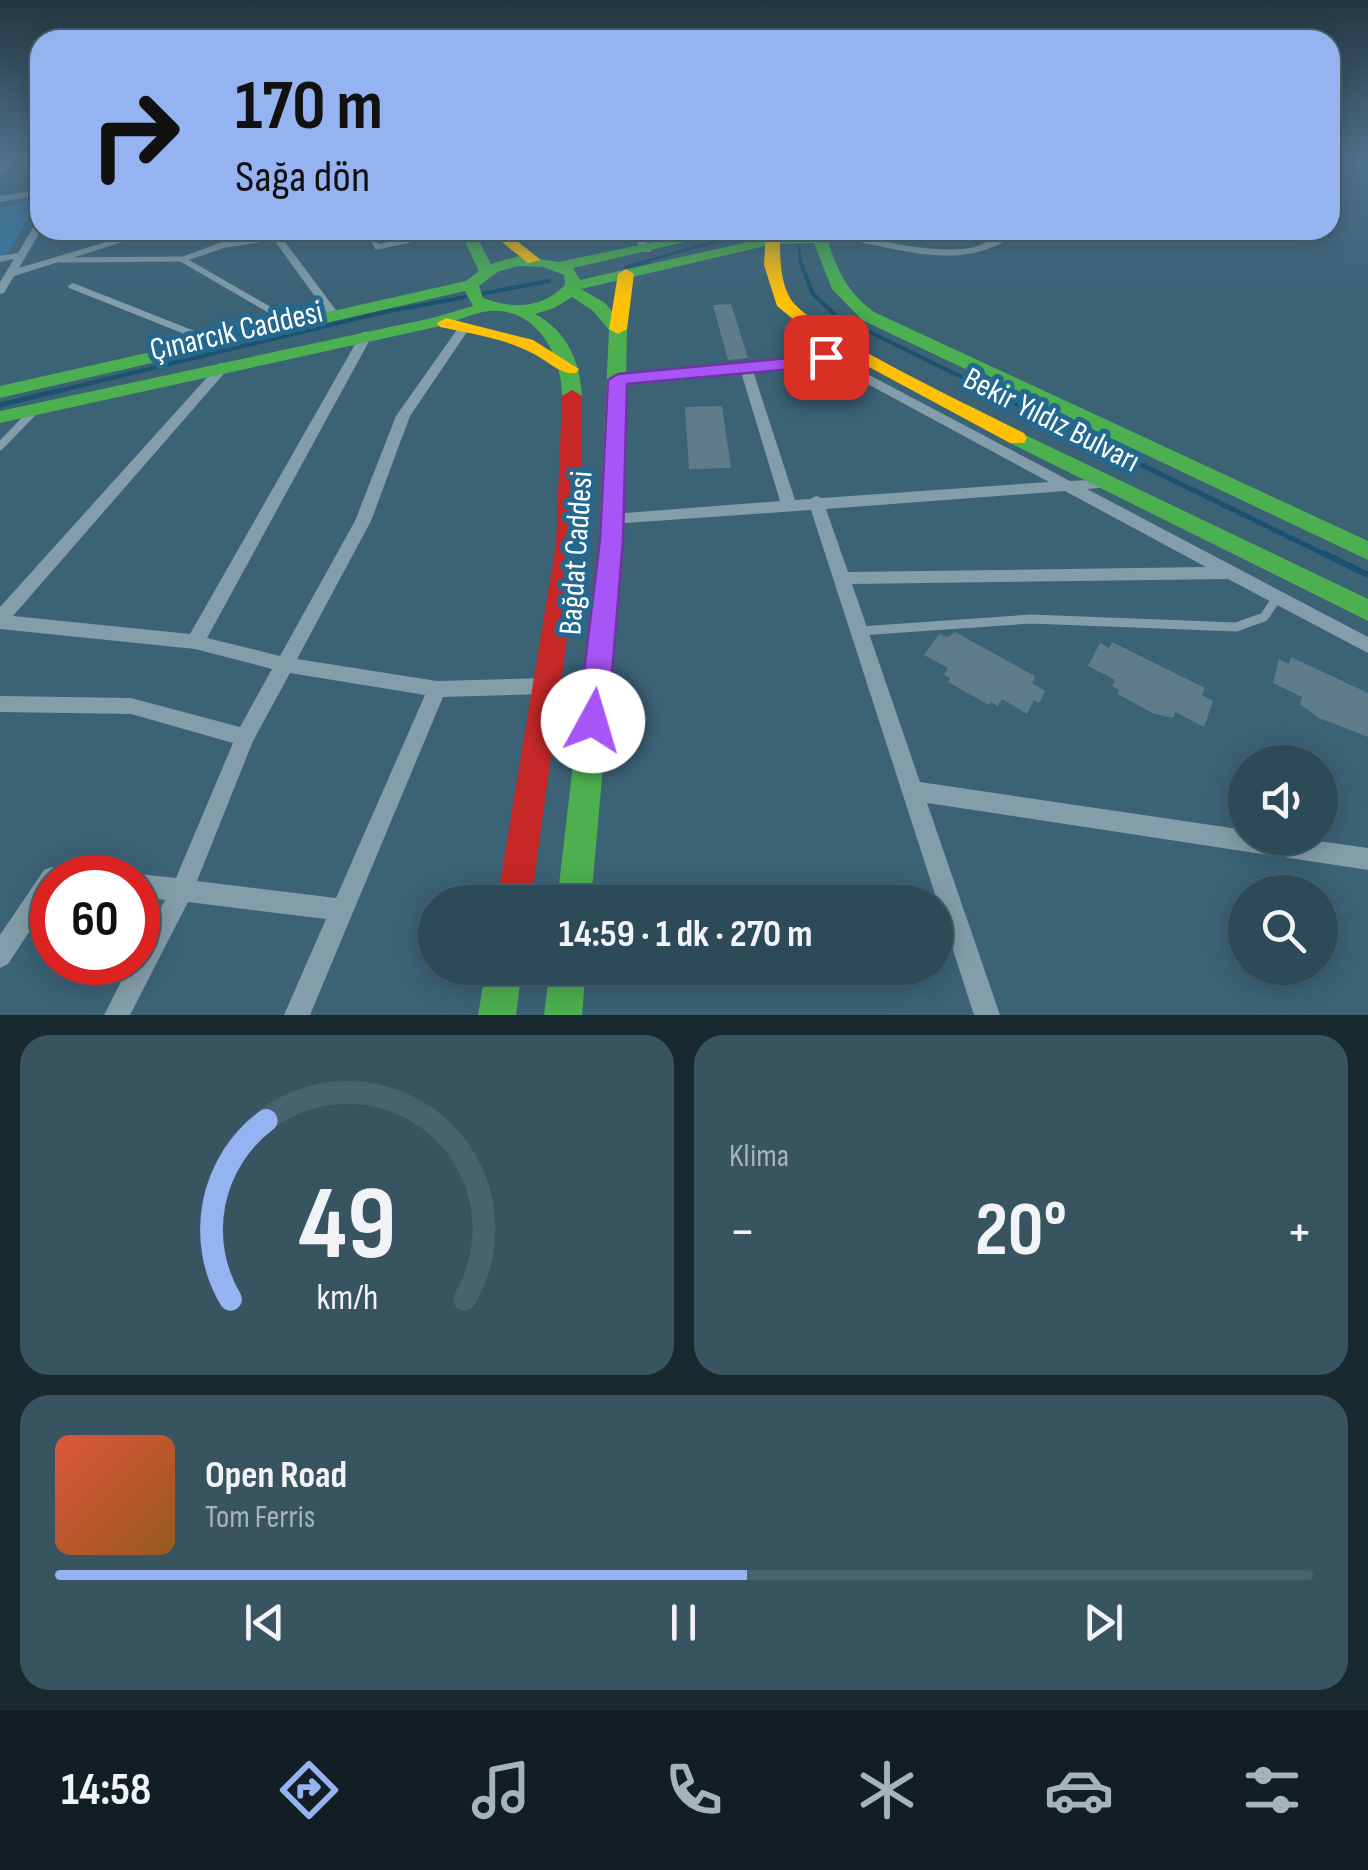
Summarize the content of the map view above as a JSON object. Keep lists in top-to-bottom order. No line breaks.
{"streets":{"main road":["Çınarcık Caddesi","Bekir Yıldız Bulvarı","Bağdat Caddesi"]},"page":{"turn":["170 m","Sağa dön"],"limit":"60","trip":"14:59 · 1 dk · 270 m","tile":"Klima","heat":["−","20°","+"],"song":["Open Road","Tom Ferris"],"tabs":"14:58","gauge":["49","km/h"]}}
